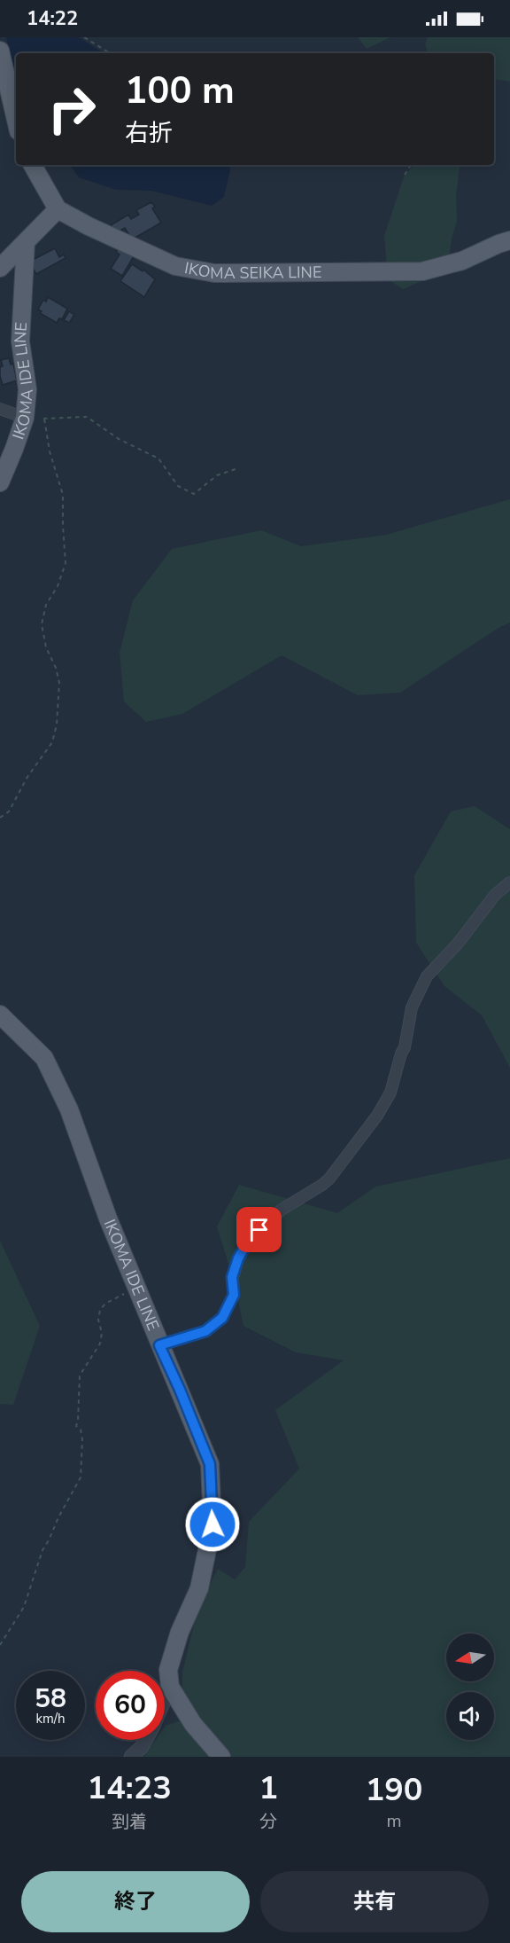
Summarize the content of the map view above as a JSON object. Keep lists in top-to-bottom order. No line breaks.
{"streets":{"main road":["IKOMA SEIKA LINE","IKOMA IDE LINE"]},"north":"left","page":{"status":"14:22","turn":["100 m","右折"],"speed":"58 km/h","limit":"60","eta":["14:23","到着","1","分","190","m"],"buttons":["終了","共有"]}}
